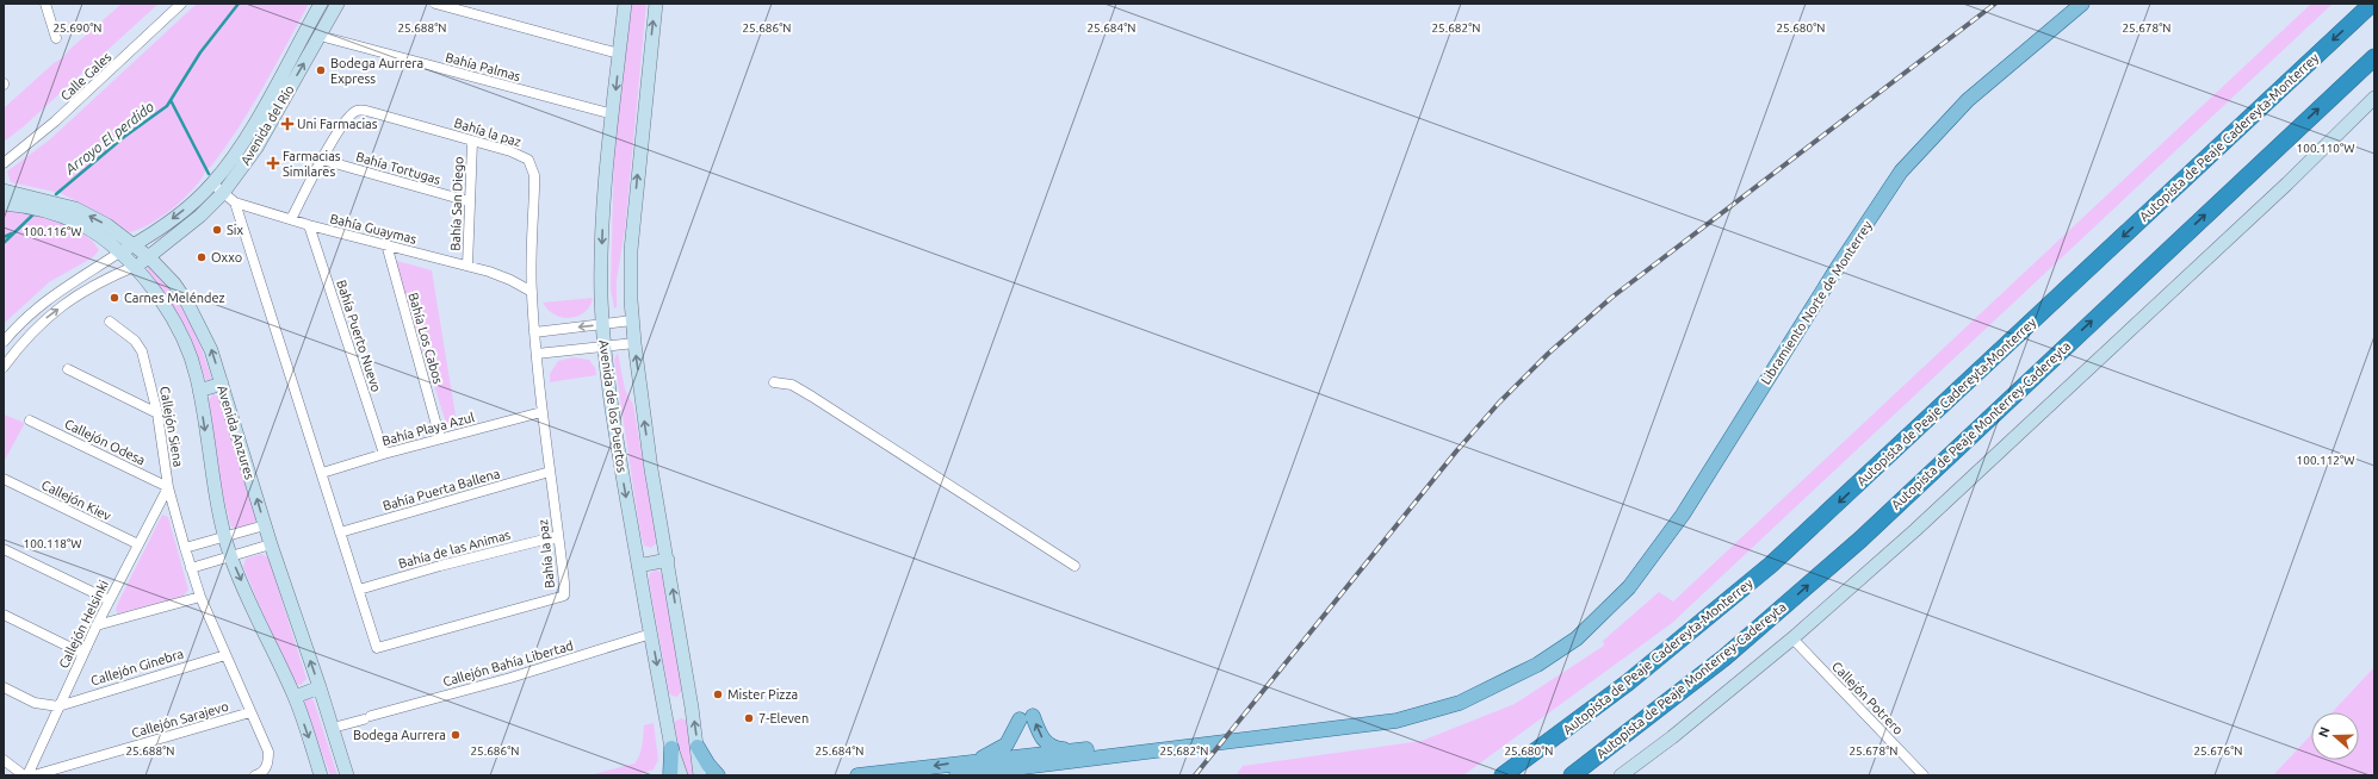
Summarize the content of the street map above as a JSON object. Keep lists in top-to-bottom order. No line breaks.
{"streets":{"highway":["Autopista de Peaje Cadereyta-Monterrey","Autopista de Peaje Monterrey-Cadereyta"],"main road":["Libramiento Norte de Monterrey"],"street":["Bahía Palmas","Calle Gales","Avenida del Río","Bahía la paz","Bahía Tortugas","Bahía San Diego","Bahía Guaymas","Bahía Puerto Nuevo","Bahía Los Cabos","Avenida de los Puertos","Callejón Siena","Bahía Playa Azul","Avenida Anzures","Callejón Odesa","Bahía Puerta Ballena","Callejón Kiev","Bahía de las Animas","Callejón Helsinki","Callejón Bahía Libertad","Callejón Ginebra","Callejón Potrero","Callejón Sarajevo"]},"crossings":[["Bahía Palmas","Avenida del Río"],["Bahía Palmas","Avenida de los Puertos"],["Avenida del Río","Bahía Guaymas"],["Avenida del Río","Avenida Anzures"],["Bahía la paz","Bahía Tortugas"],["Bahía la paz","Bahía San Diego"],["Bahía la paz","Bahía Guaymas"],["Bahía la paz","Bahía Playa Azul"],["Bahía la paz","Bahía Puerta Ballena"],["Bahía la paz","Bahía de las Animas"],["Bahía Tortugas","Bahía San Diego"],["Bahía San Diego","Bahía Guaymas"],["Bahía Guaymas","Bahía Puerto Nuevo"],["Bahía Guaymas","Bahía Los Cabos"],["Bahía Puerto Nuevo","Bahía Playa Azul"],["Bahía Los Cabos","Bahía Playa Azul"],["Avenida de los Puertos","Callejón Bahía Libertad"],["Callejón Siena","Callejón Odesa"],["Callejón Siena","Callejón Helsinki"],["Callejón Siena","Callejón Ginebra"],["Callejón Siena","Callejón Sarajevo"],["Avenida Anzures","Callejón Bahía Libertad"],["Callejón Odesa","Callejón Helsinki"],["Callejón Kiev","Callejón Helsinki"],["Callejón Helsinki","Callejón Ginebra"]],"one_way":["Autopista de Peaje Cadereyta-Monterrey","Autopista de Peaje Monterrey-Cadereyta"],"water":["Arroyo El perdido"],"places":{"other":["Bodega Aurrera Express","Six","Oxxo","Carnes Meléndez","Mister Pizza","7-Eleven","Bodega Aurrera"],"health":["Uni Farmacias","Farmacias Similares"]},"north":"left","coordinates":["25.690°N","25.688°N","25.686°N","25.684°N","25.682°N","25.680°N","25.678°N","100.110°W","100.116°W","100.112°W","100.118°W","25.676°N"]}
